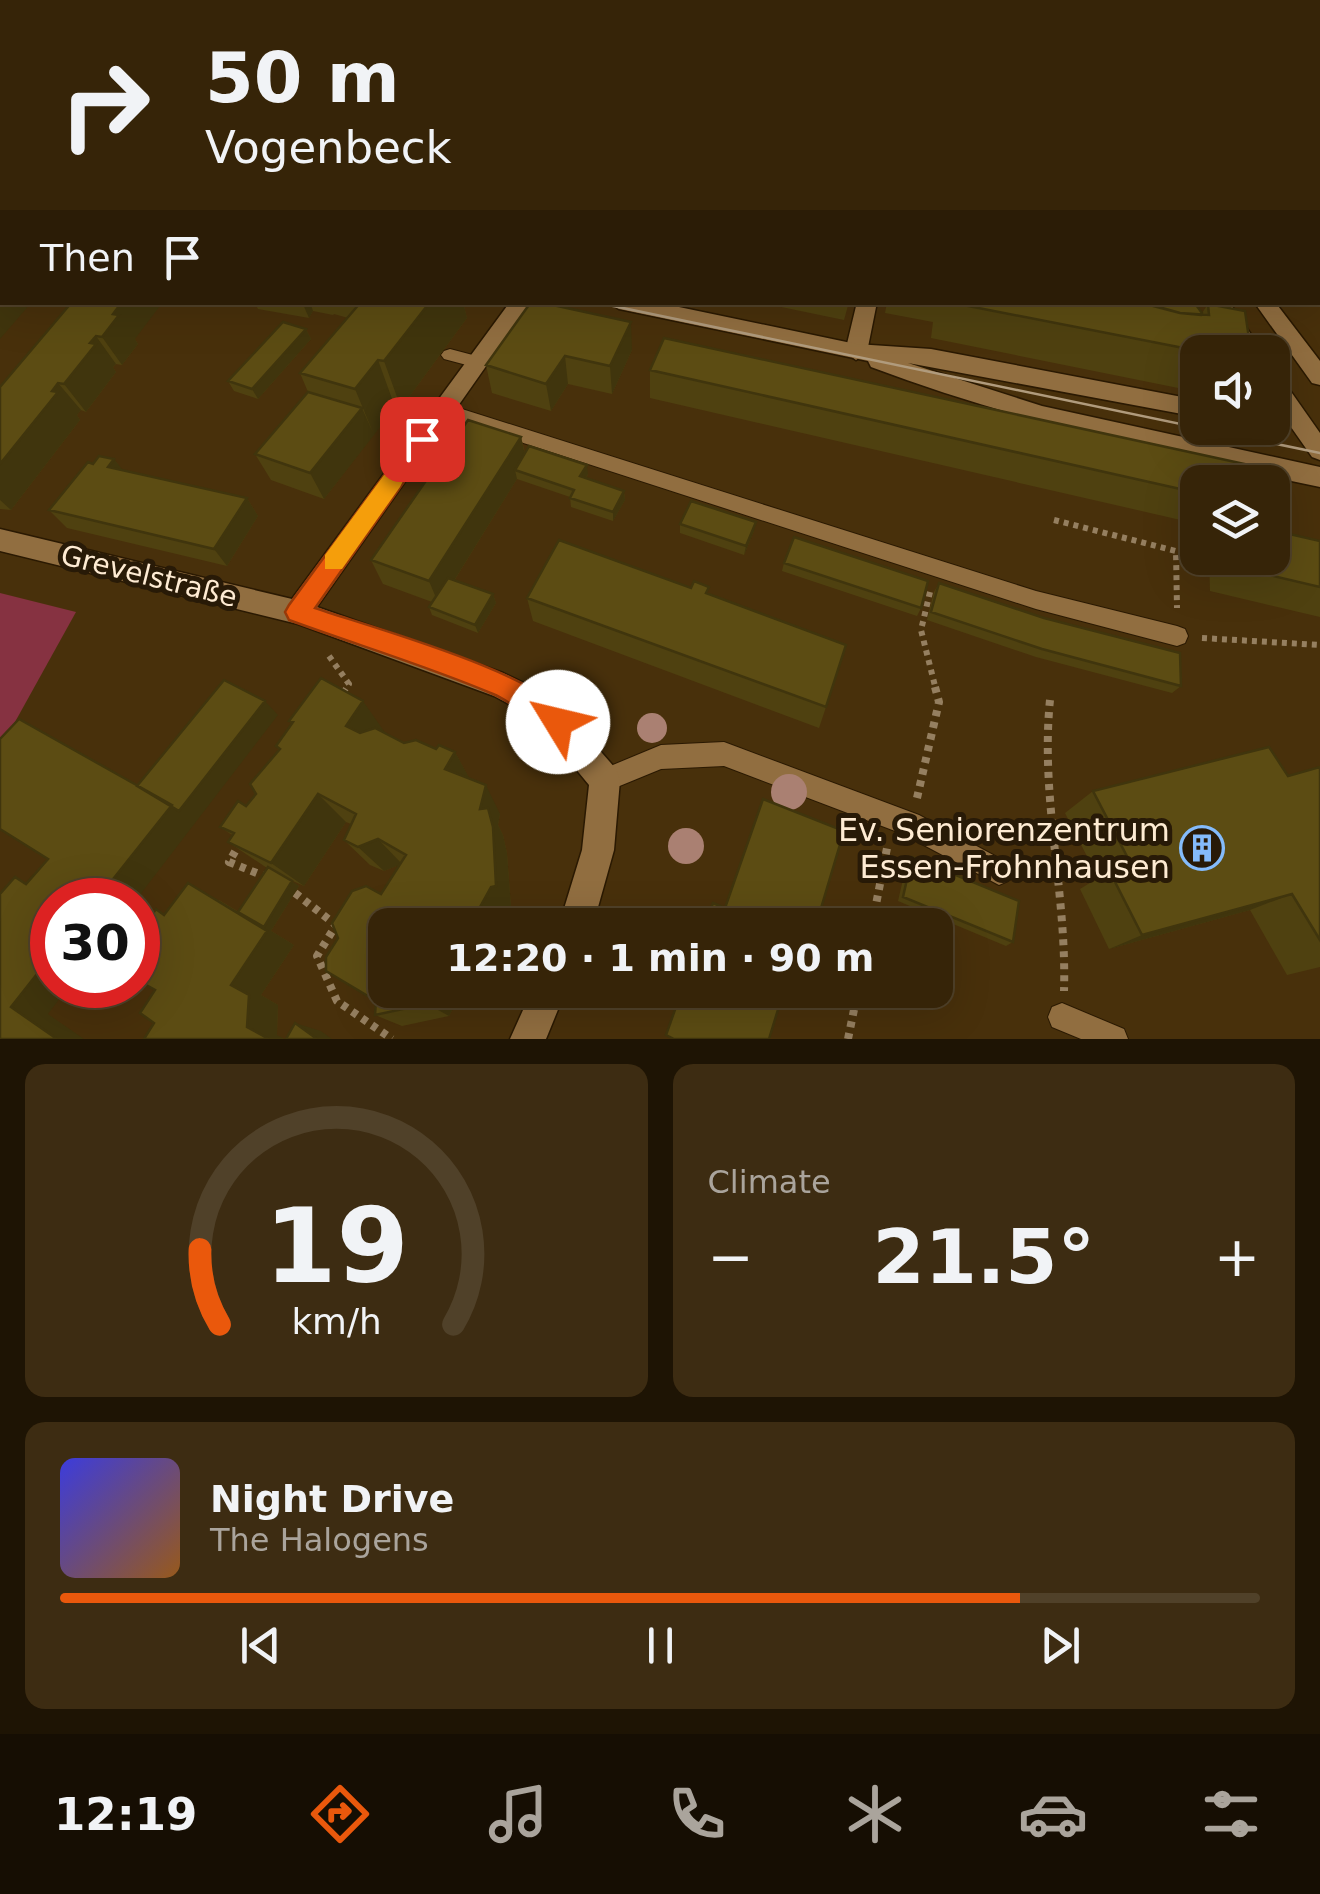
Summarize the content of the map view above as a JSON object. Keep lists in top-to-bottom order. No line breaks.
{"streets":{"main road":["Grevelstraße"]},"places":{"building":["Ev. Seniorenzentrum Essen-Frohnhausen"]},"page":{"turn":["50 m","Vogenbeck"],"then":"Then","limit":"30","trip":"12:20 · 1 min · 90 m","tile":"Climate","heat":["−","21.5°","+"],"song":["Night Drive","The Halogens"],"tabs":"12:19","gauge":["19","km/h"]}}
